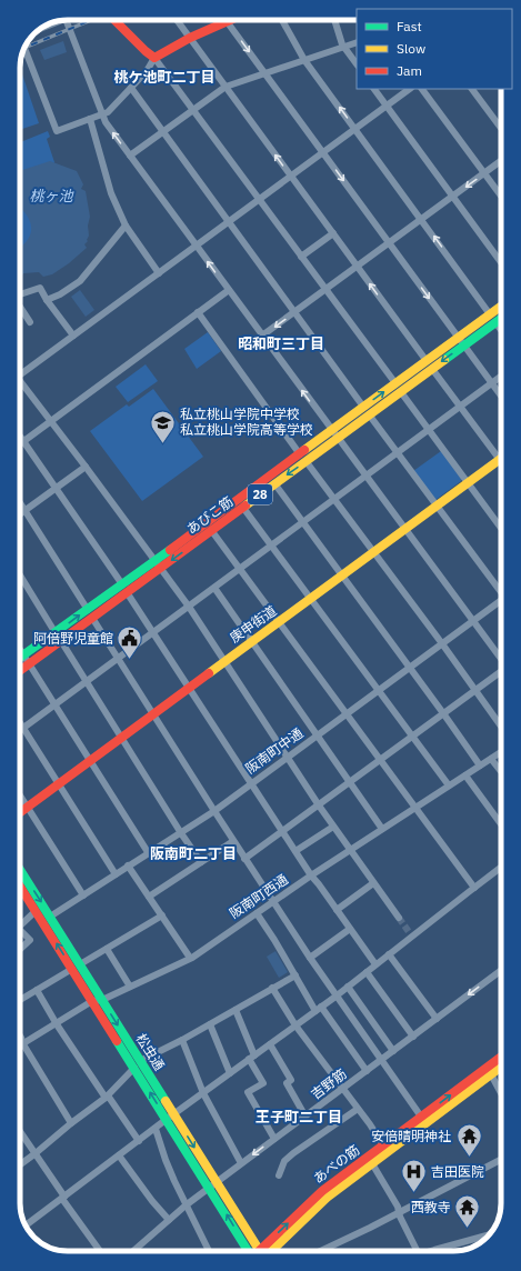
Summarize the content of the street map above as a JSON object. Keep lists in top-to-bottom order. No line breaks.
{"streets":{"main road":["28","あびこ筋","庚申街道","松虫通","あべの筋"],"street":["阪南町中通","阪南町西通","吉野筋"]},"crossings":[["阪南町中通","松虫通"],["阪南町西通","松虫通"],["松虫通","吉野筋"]],"districts":["桃ケ池町二丁目","昭和町三丁目","阪南町二丁目","王子町二丁目"],"water":["桃ヶ池"],"places":{"school or university":["私立桃山学院中学校 私立桃山学院高等学校"],"public building":["阿倍野児童館"],"temple":["安倍晴明神社","西教寺"],"hospital":["吉田医院"]},"legend":["Fast","Slow","Jam"]}
